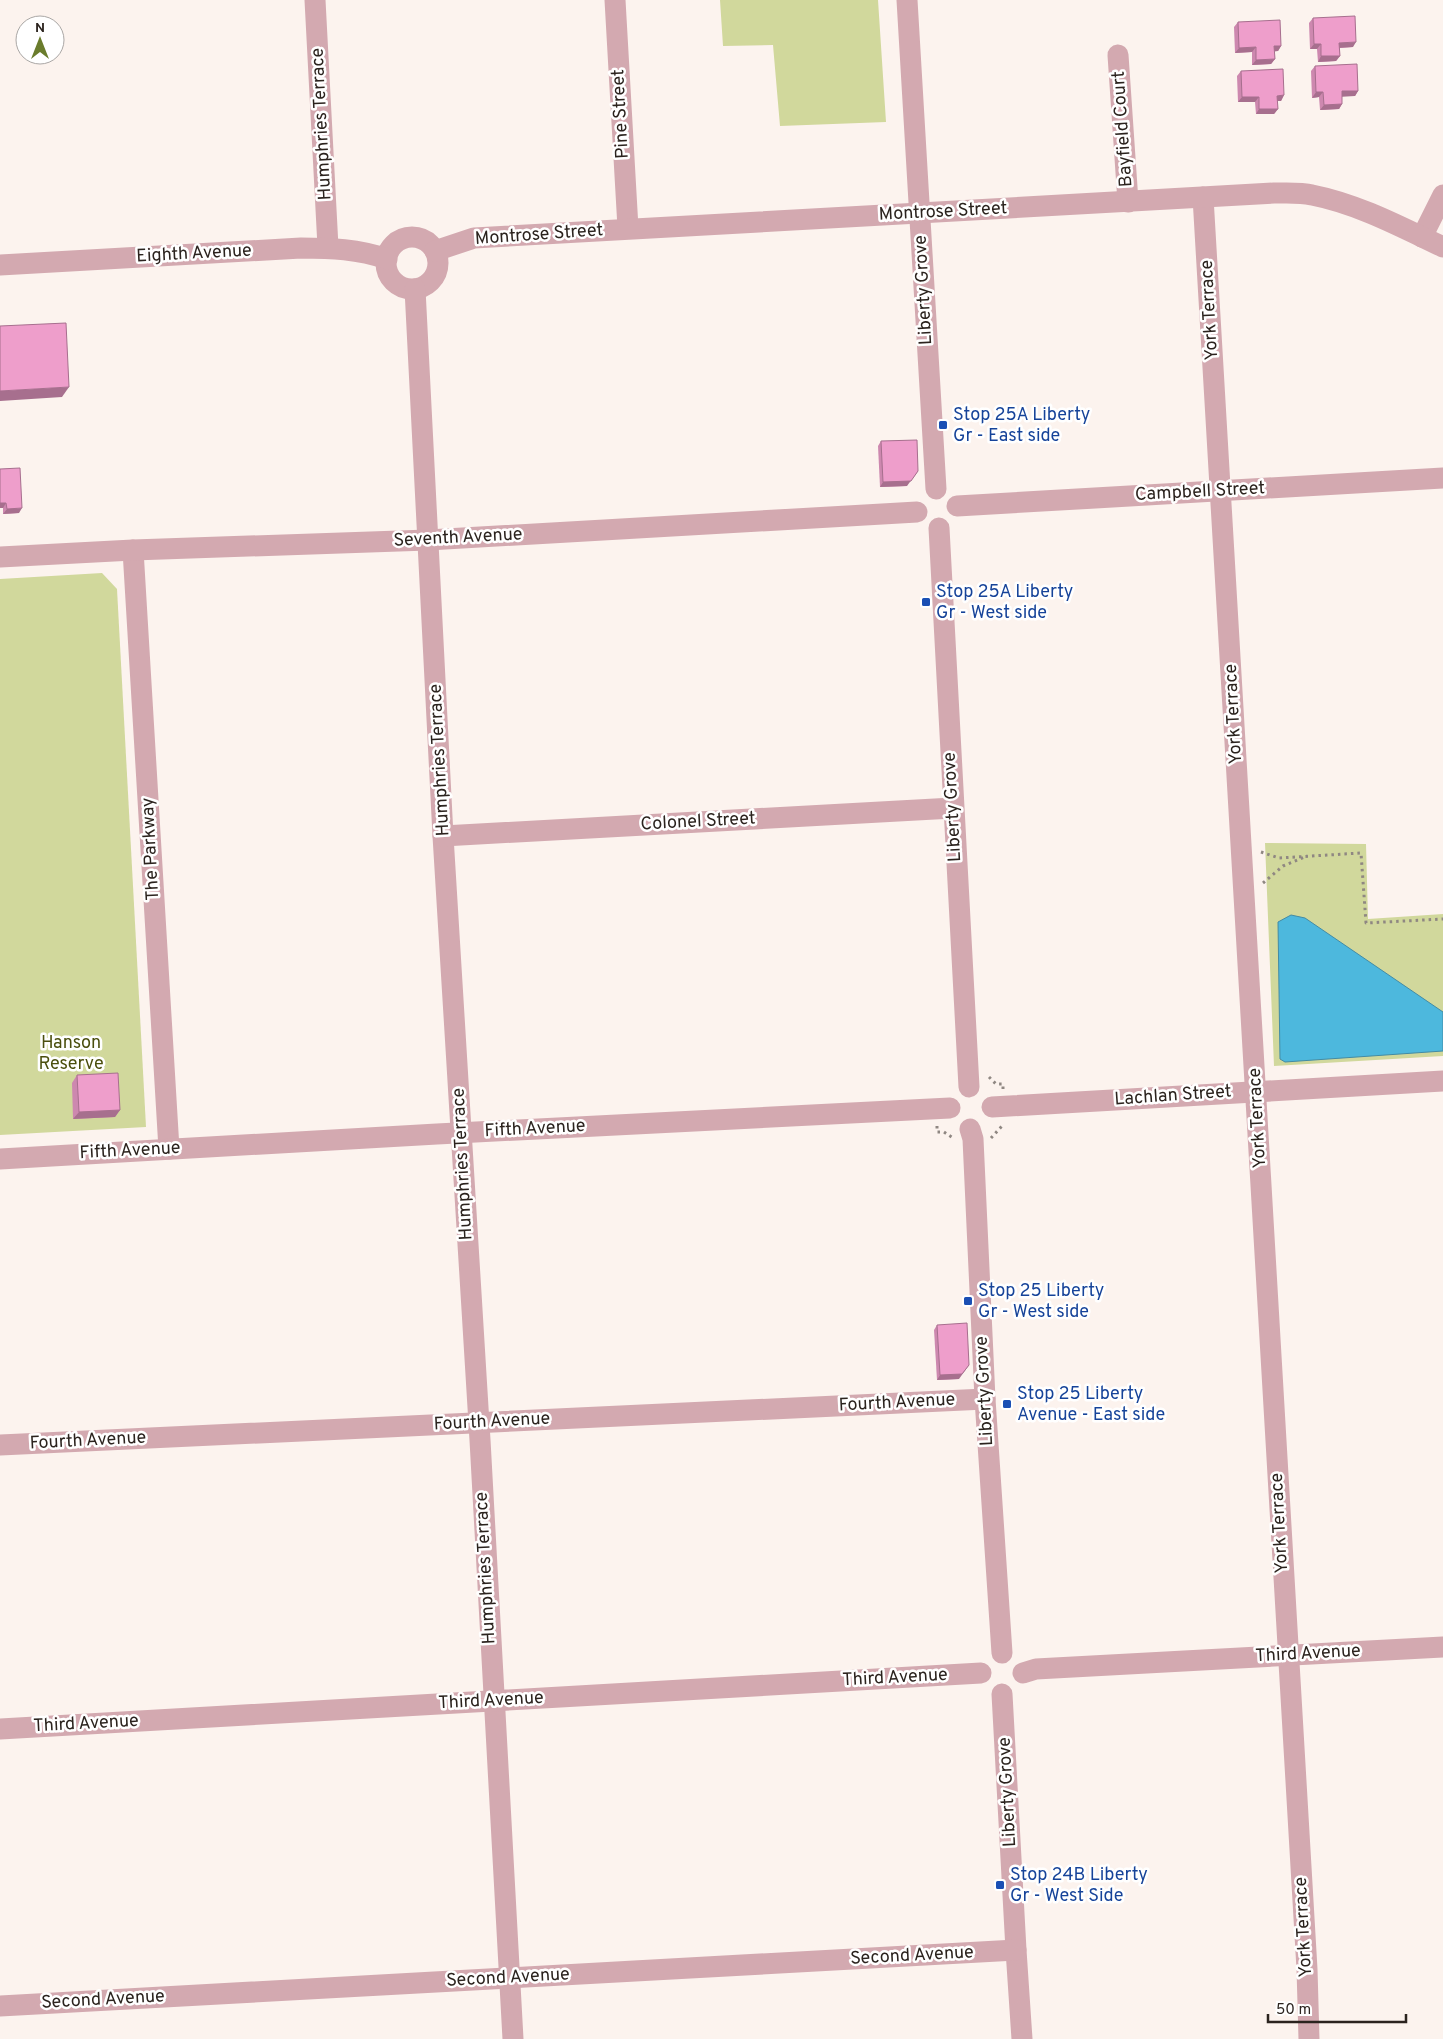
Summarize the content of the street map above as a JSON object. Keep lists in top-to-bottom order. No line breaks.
{"streets":{"street":["Pine Street","Humphries Terrace","Bayfield Court","Montrose Street","Eighth Avenue","Liberty Grove","York Terrace","Campbell Street","Seventh Avenue","Colonel Street","The Parkway","Lachlan Street","Fifth Avenue","Fourth Avenue","Third Avenue","Second Avenue"]},"crossings":[["Pine Street","Montrose Street"],["Humphries Terrace","Montrose Street"],["Humphries Terrace","Eighth Avenue"],["Humphries Terrace","Seventh Avenue"],["Humphries Terrace","Colonel Street"],["Humphries Terrace","Fifth Avenue"],["Humphries Terrace","Fourth Avenue"],["Humphries Terrace","Third Avenue"],["Humphries Terrace","Second Avenue"],["Bayfield Court","Montrose Street"],["Montrose Street","Eighth Avenue"],["Montrose Street","Liberty Grove"],["Montrose Street","York Terrace"],["Liberty Grove","Campbell Street"],["Liberty Grove","Seventh Avenue"],["Liberty Grove","Colonel Street"],["Liberty Grove","Lachlan Street"],["Liberty Grove","Fifth Avenue"],["Liberty Grove","Fourth Avenue"],["Liberty Grove","Third Avenue"],["Liberty Grove","Second Avenue"],["York Terrace","Campbell Street"],["York Terrace","Lachlan Street"],["York Terrace","Third Avenue"],["Campbell Street","Seventh Avenue"],["Seventh Avenue","The Parkway"],["The Parkway","Fifth Avenue"],["Lachlan Street","Fifth Avenue"]],"parks":["Hanson Reserve"],"places":{"transit":["Stop 25A Liberty Gr - East side","Stop 25A Liberty Gr - West side","Stop 25 Liberty Gr - West side","Stop 25 Liberty Avenue - East side","Stop 24B Liberty Gr - West Side"]},"scale_bar":"50 m","north":"top"}
